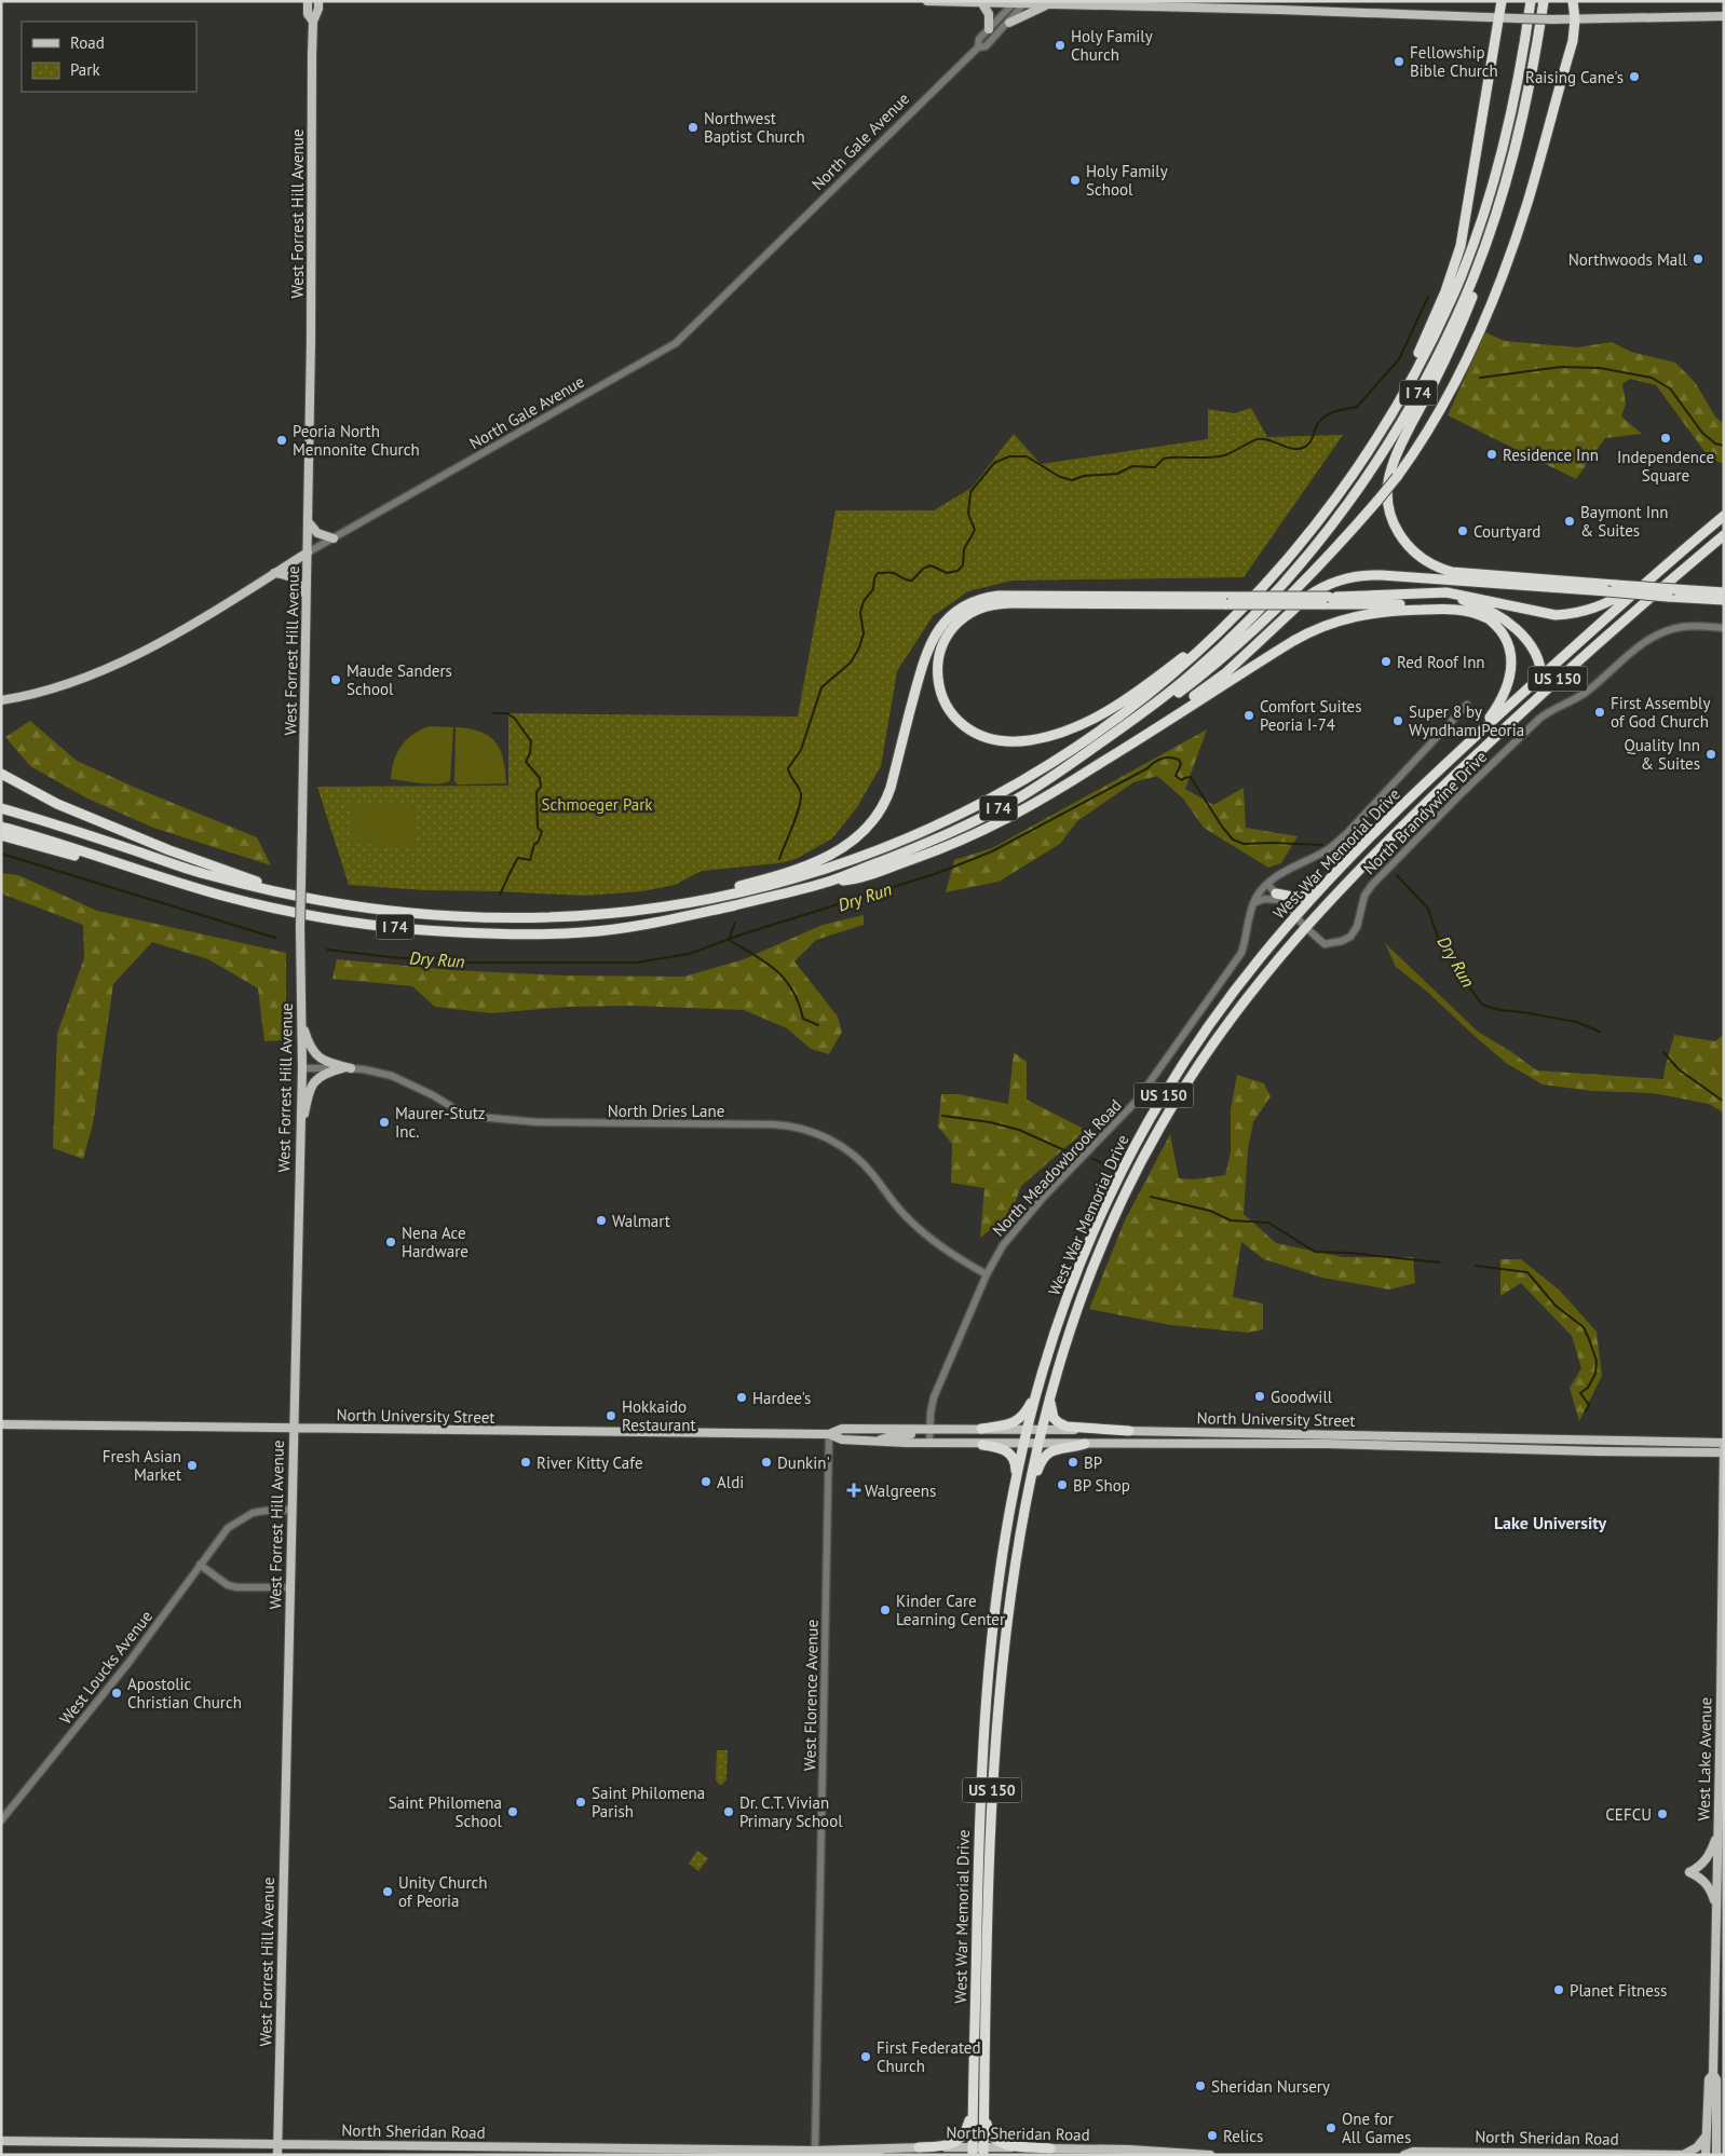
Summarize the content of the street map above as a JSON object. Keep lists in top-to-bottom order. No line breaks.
{"streets":{"highway":["I 74","US 150","West War Memorial Drive"],"main road":["North Gale Avenue","West Forrest Hill Avenue","North University Street","West Lake Avenue","North Sheridan Road"],"street":["North Brandywine Drive","North Dries Lane","North Meadowbrook Road","West Loucks Avenue","West Florence Avenue"]},"crossings":[["North Gale Avenue","West Forrest Hill Avenue"],["West Forrest Hill Avenue","North Dries Lane"],["West Forrest Hill Avenue","North University Street"],["West Forrest Hill Avenue","West Loucks Avenue"],["West Forrest Hill Avenue","North Sheridan Road"],["North Brandywine Drive","West War Memorial Drive"],["West War Memorial Drive","North University Street"],["West War Memorial Drive","North Sheridan Road"],["North Dries Lane","North Meadowbrook Road"],["North Meadowbrook Road","North University Street"],["North University Street","West Florence Avenue"],["North University Street","West Lake Avenue"],["West Florence Avenue","North Sheridan Road"]],"districts":["Lake University"],"water":["Dry Run"],"parks":["Schmoeger Park"],"places":{"other":["Holy Family Church","Fellowship Bible Church","Raising Cane's","Northwest Baptist Church","Holy Family School","Northwoods Mall","Independence Square","Peoria North Mennonite Church","Residence Inn","Baymont Inn & Suites","Courtyard","Red Roof Inn","Maude Sanders School","First Assembly of God Church","Comfort Suites Peoria I-74","Super 8 by Wyndham Peoria","Quality Inn & Suites","Maurer-Stutz Inc.","Walmart","Nena Ace Hardware","Goodwill","Hardee's","Hokkaido Restaurant","River Kitty Cafe","Dunkin'","BP","Fresh Asian Market","Aldi","BP Shop","Kinder Care Learning Center","Apostolic Christian Church","Saint Philomena Parish","Saint Philomena School","Dr. C.T. Vivian Primary School","CEFCU","Unity Church of Peoria","Planet Fitness","First Federated Church","Sheridan Nursery","One for All Games","Relics"],"health":["Walgreens"]},"legend":["Road","Park"]}
